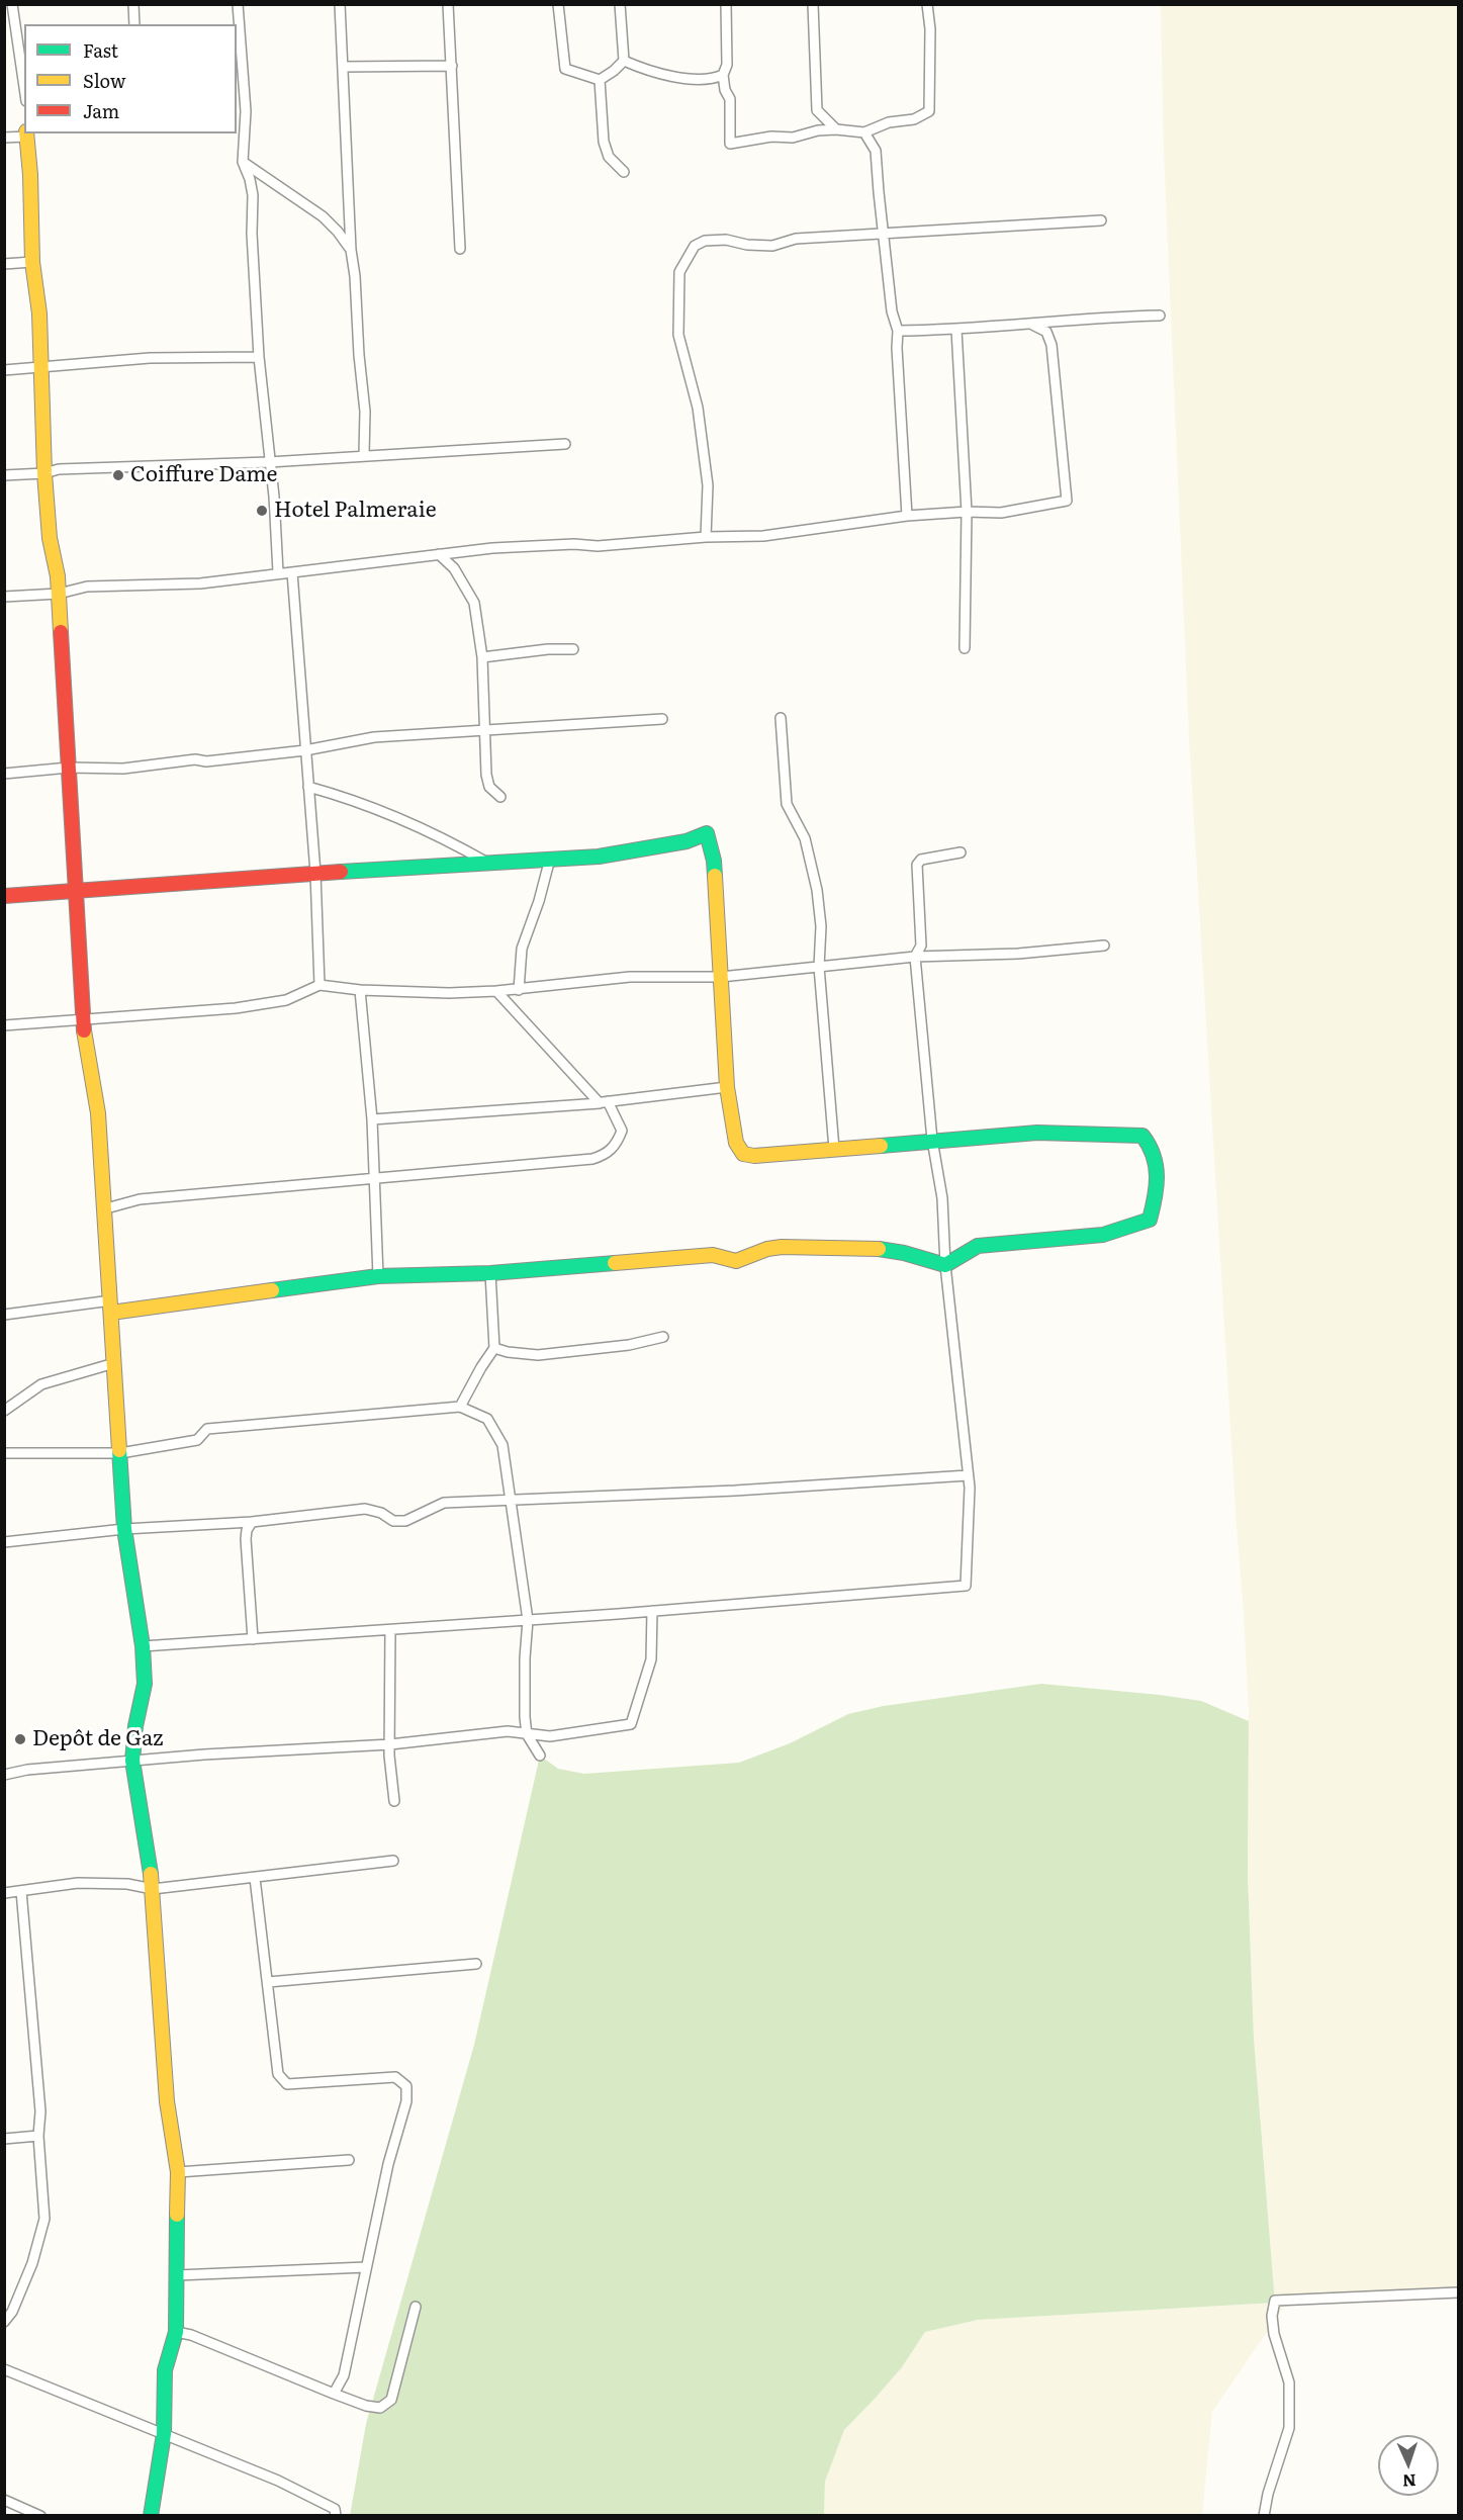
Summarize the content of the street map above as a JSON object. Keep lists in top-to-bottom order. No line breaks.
{"places":["Coiffure Dame","Hotel Palmeraie","Depôt de Gaz"],"legend":["Fast","Slow","Jam"],"north":"bottom"}
